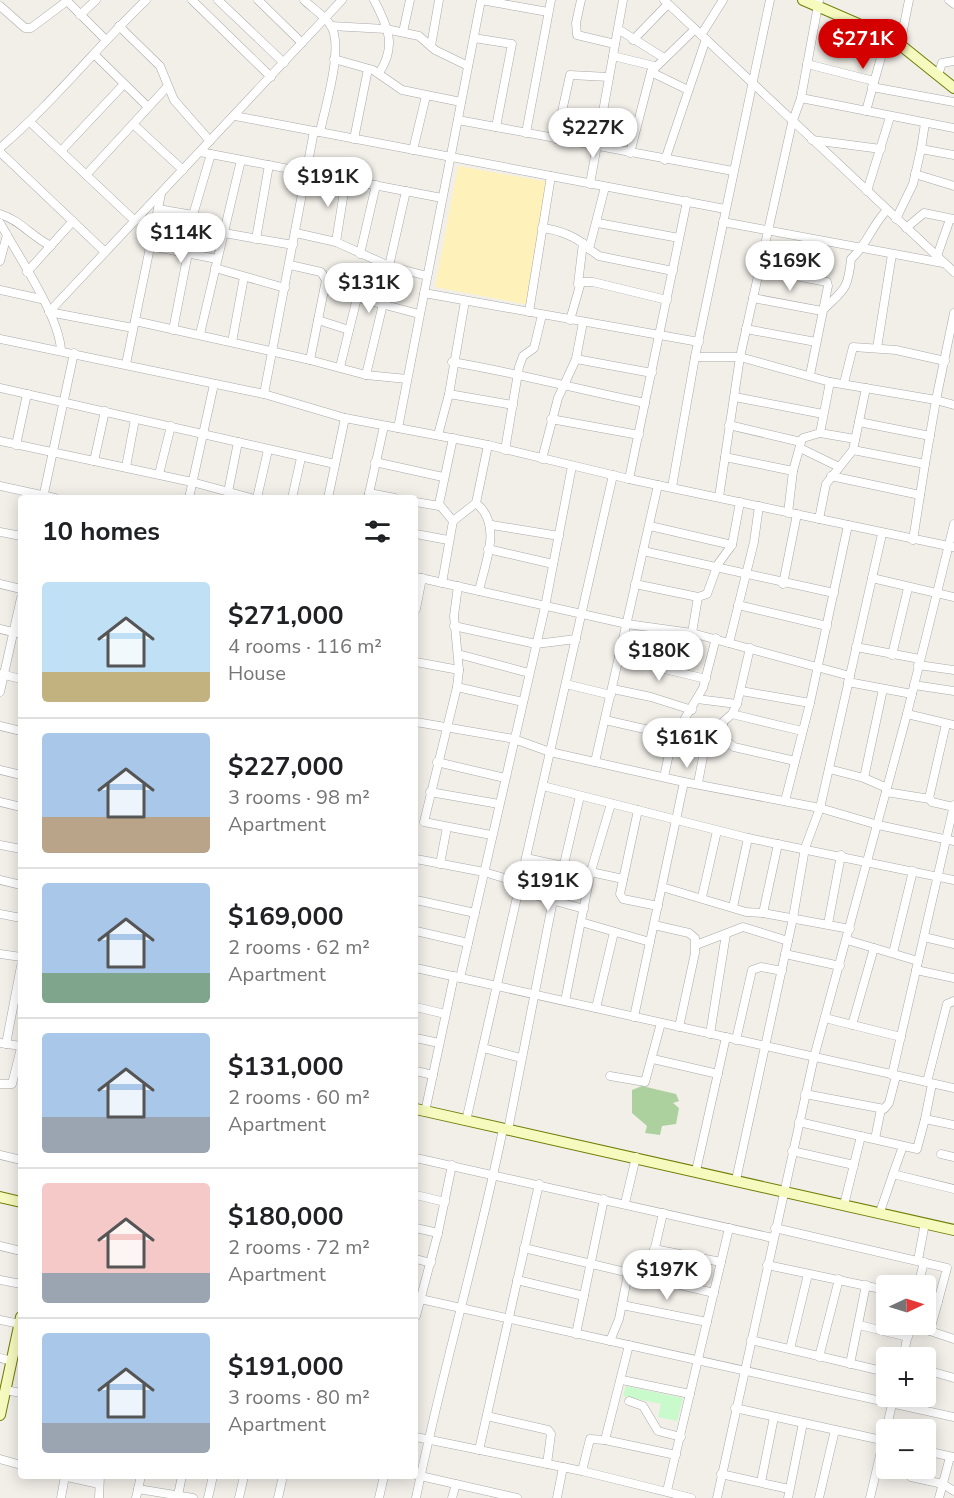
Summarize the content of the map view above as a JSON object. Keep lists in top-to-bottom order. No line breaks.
{"north":"right","page":{"price":["$271K","$227K","$191K","$114K","$169K","$131K","$180K","$161K","$191K","$197K"],"heading":"10 homes","list":[{"name":"$271,000","note":"4 rooms · 116 m² · House"},{"name":"$227,000","note":"3 rooms · 98 m² · Apartment"},{"name":"$169,000","note":"2 rooms · 62 m² · Apartment"},{"name":"$131,000","note":"2 rooms · 60 m² · Apartment"},{"name":"$180,000","note":"2 rooms · 72 m² · Apartment"},{"name":"$191,000","note":"3 rooms · 80 m² · Apartment"}],"map_buttons":["+","−"]}}
